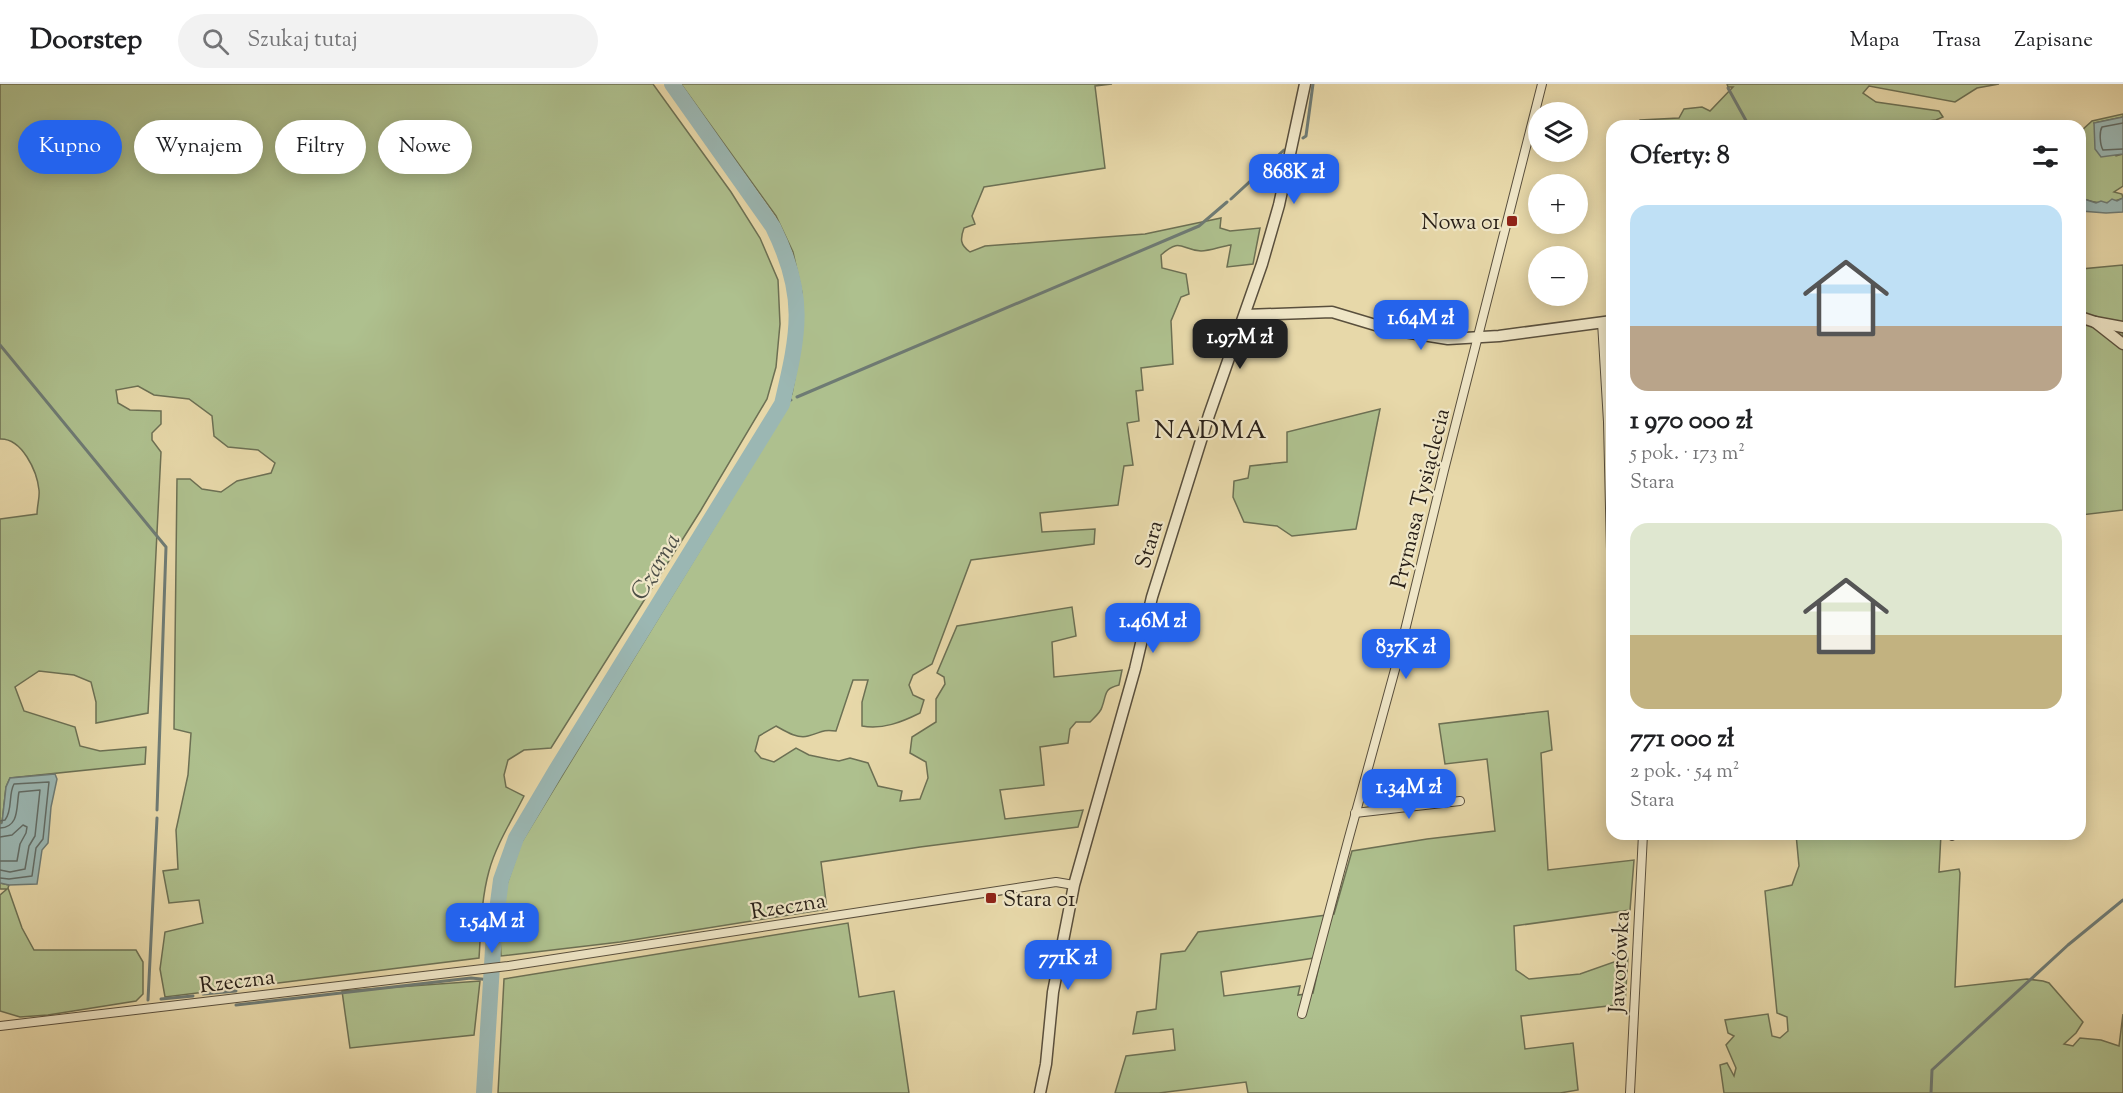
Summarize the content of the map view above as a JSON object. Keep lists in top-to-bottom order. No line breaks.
{"streets":{"street":["Prymasa Tysiąclecia","Stara","Rzeczna","Jaworówka"]},"crossings":[["Stara","Rzeczna"]],"districts":["NADMA"],"water":["Czarna"],"places":{"transit":["Nowa 01","Stara 01"]},"page":{"header":"Doorstep","search":"Szukaj tutaj","nav":["Mapa","Trasa","Zapisane"],"map_buttons":["+","−"],"chip":["Kupno","Wynajem","Filtry","Nowe"],"heading":"Oferty: 8","price":["868K zł","1.64M zł","1.97M zł","1.46M zł","837K zł","1.34M zł","1.54M zł","771K zł"],"list":[{"name":"1 970 000 zł","note":"5 pok. · 173 m² · Stara"},{"name":"771 000 zł","note":"2 pok. · 54 m² · Stara"}]}}
